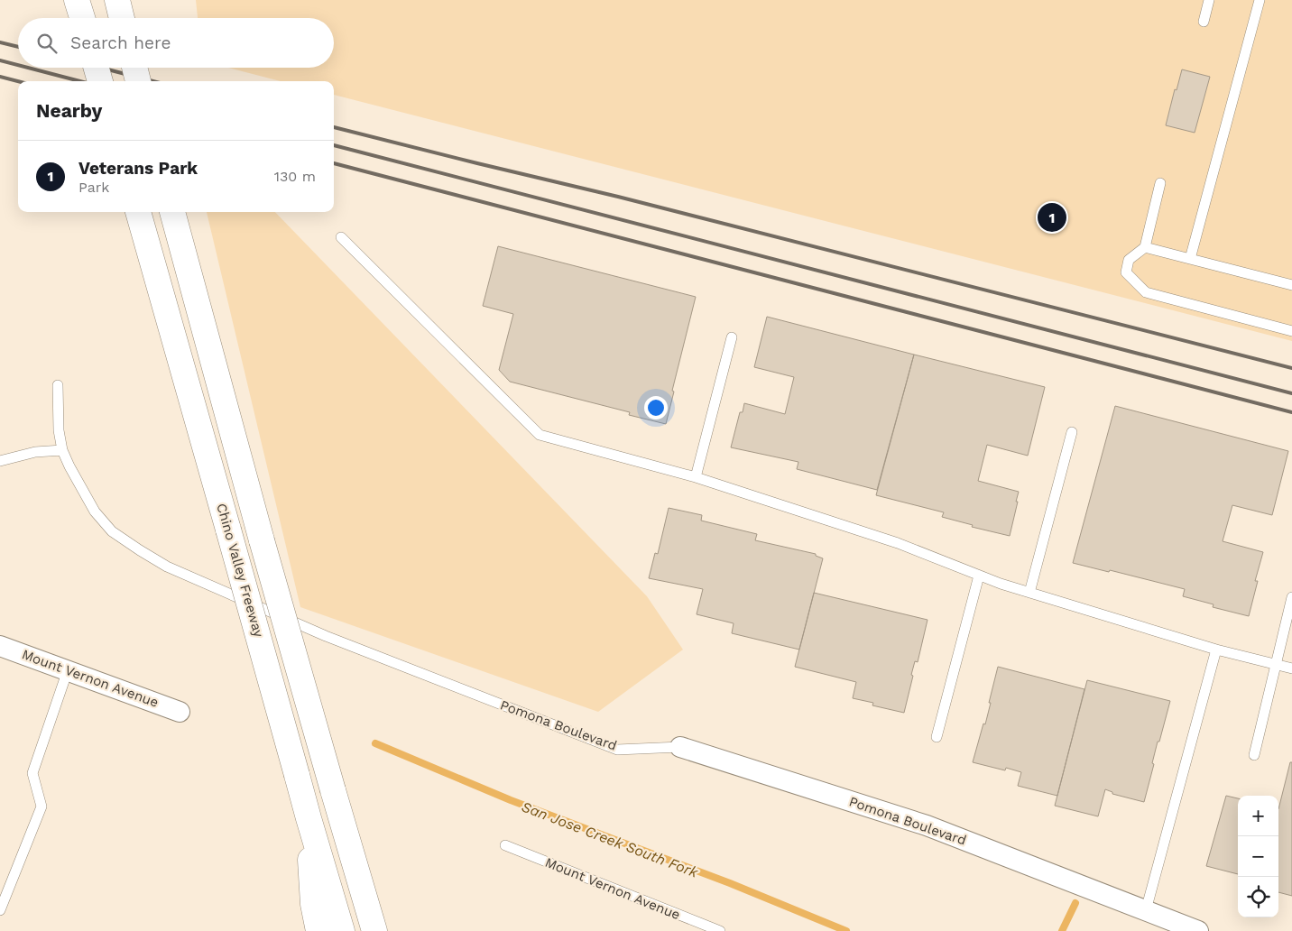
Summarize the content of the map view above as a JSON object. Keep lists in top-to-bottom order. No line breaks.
{"streets":{"highway":["Chino Valley Freeway"],"street":["Mount Vernon Avenue","Pomona Boulevard"]},"water":["San Jose Creek South Fork"],"page":{"search":"Search here","heading":"Nearby","list":[{"mark":"1","name":"Veterans Park","note":"Park","value":"130 m"}],"pins":"1","map_buttons":["+","−"]}}
